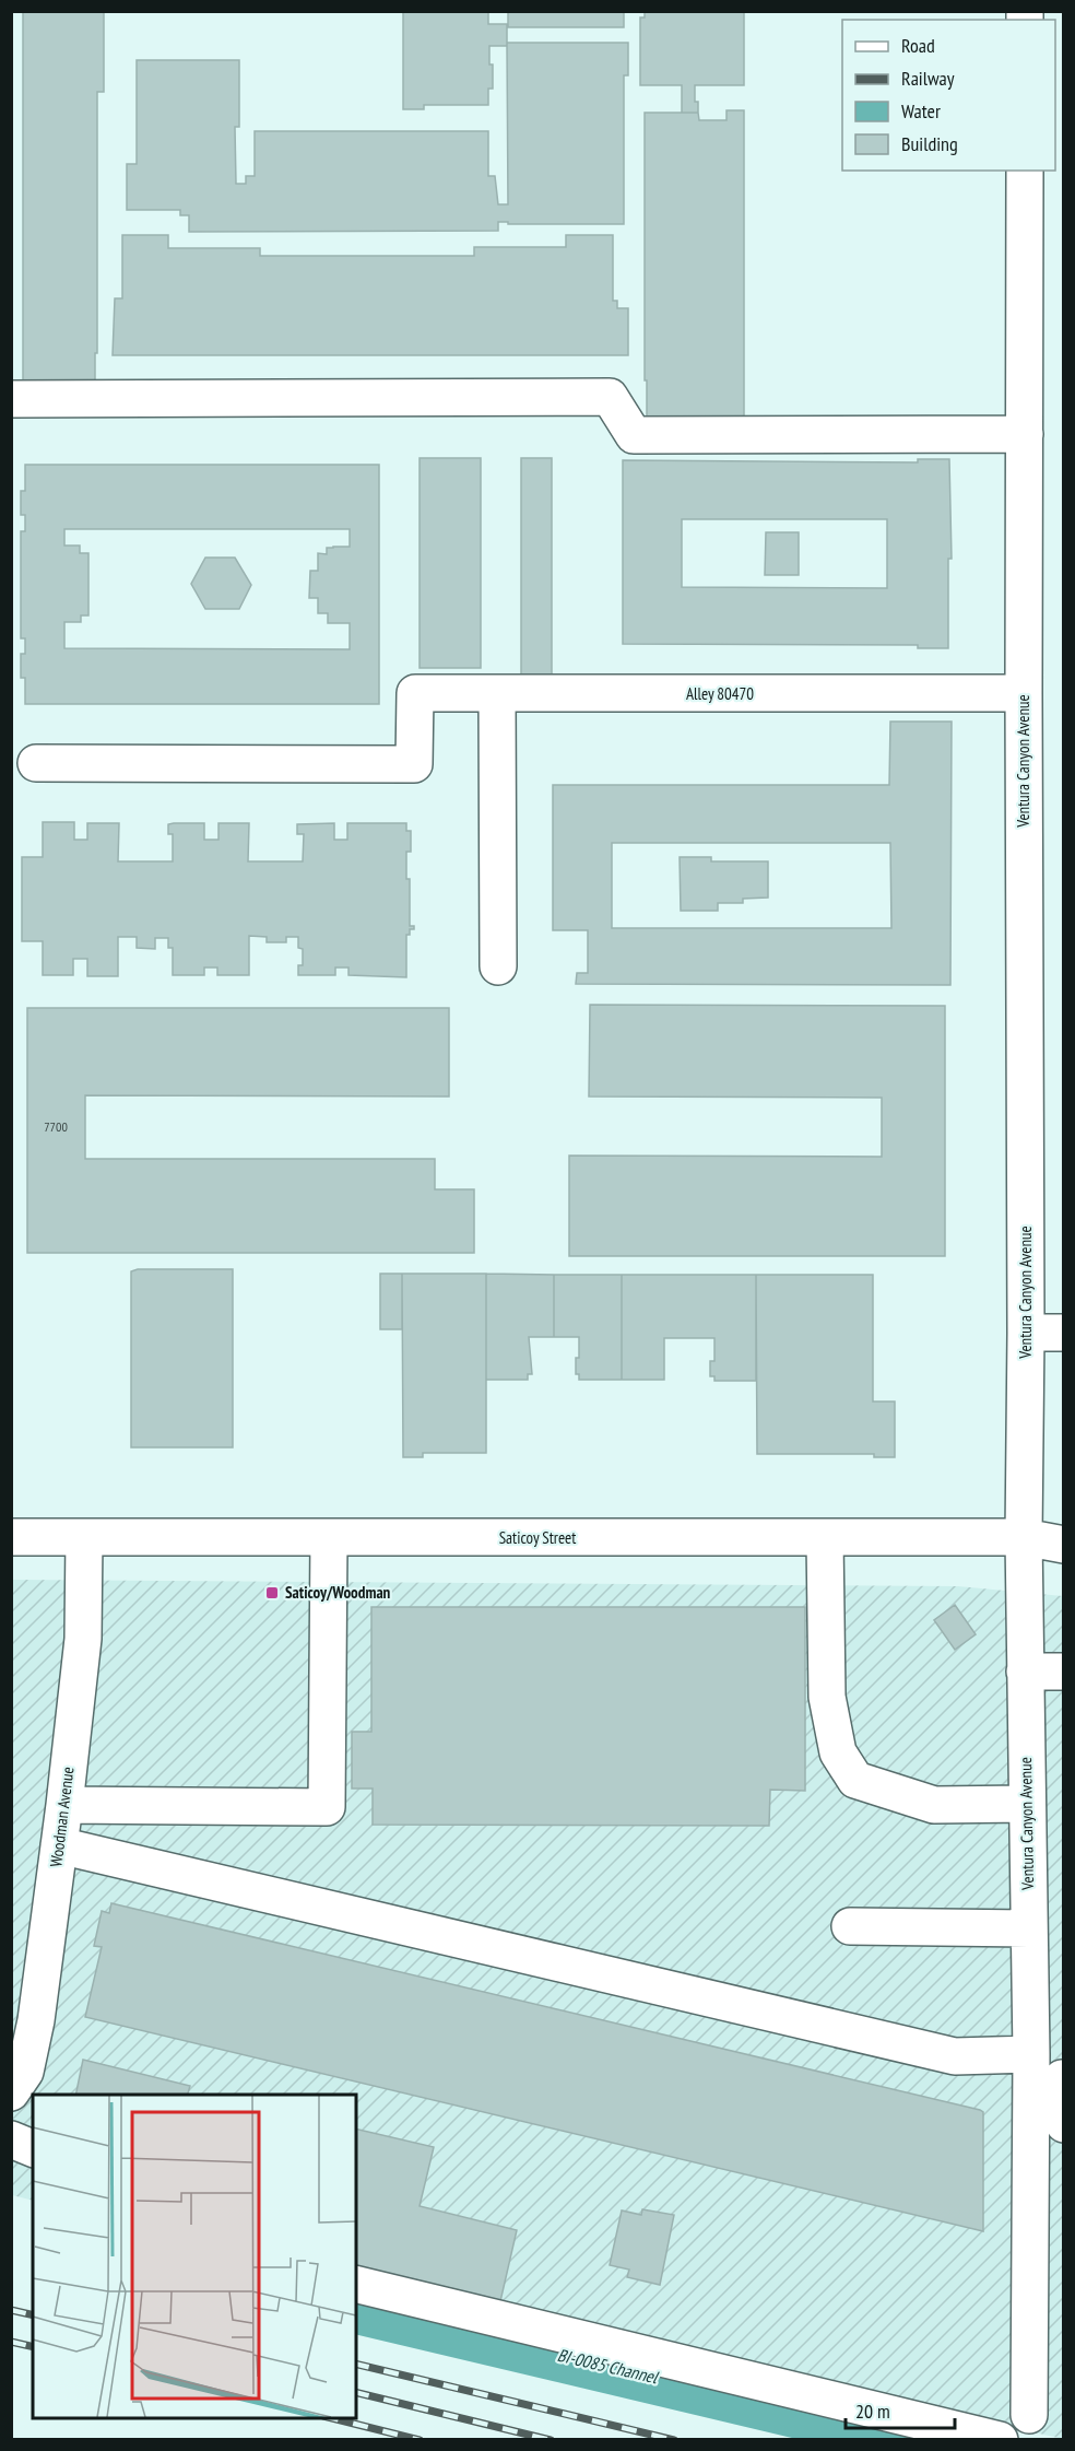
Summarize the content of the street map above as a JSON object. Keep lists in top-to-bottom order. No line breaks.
{"streets":{"street":["Alley 80470","Ventura Canyon Avenue","Saticoy Street","Woodman Avenue"]},"crossings":[["Alley 80470","Ventura Canyon Avenue"],["Ventura Canyon Avenue","Saticoy Street"],["Saticoy Street","Woodman Avenue"]],"water":["BI-0085 Channel"],"places":{"transit":["Saticoy/Woodman"]},"house_numbers":["7700"],"legend":["Road","Railway","Water","Building"],"scale_bar":"20 m"}
